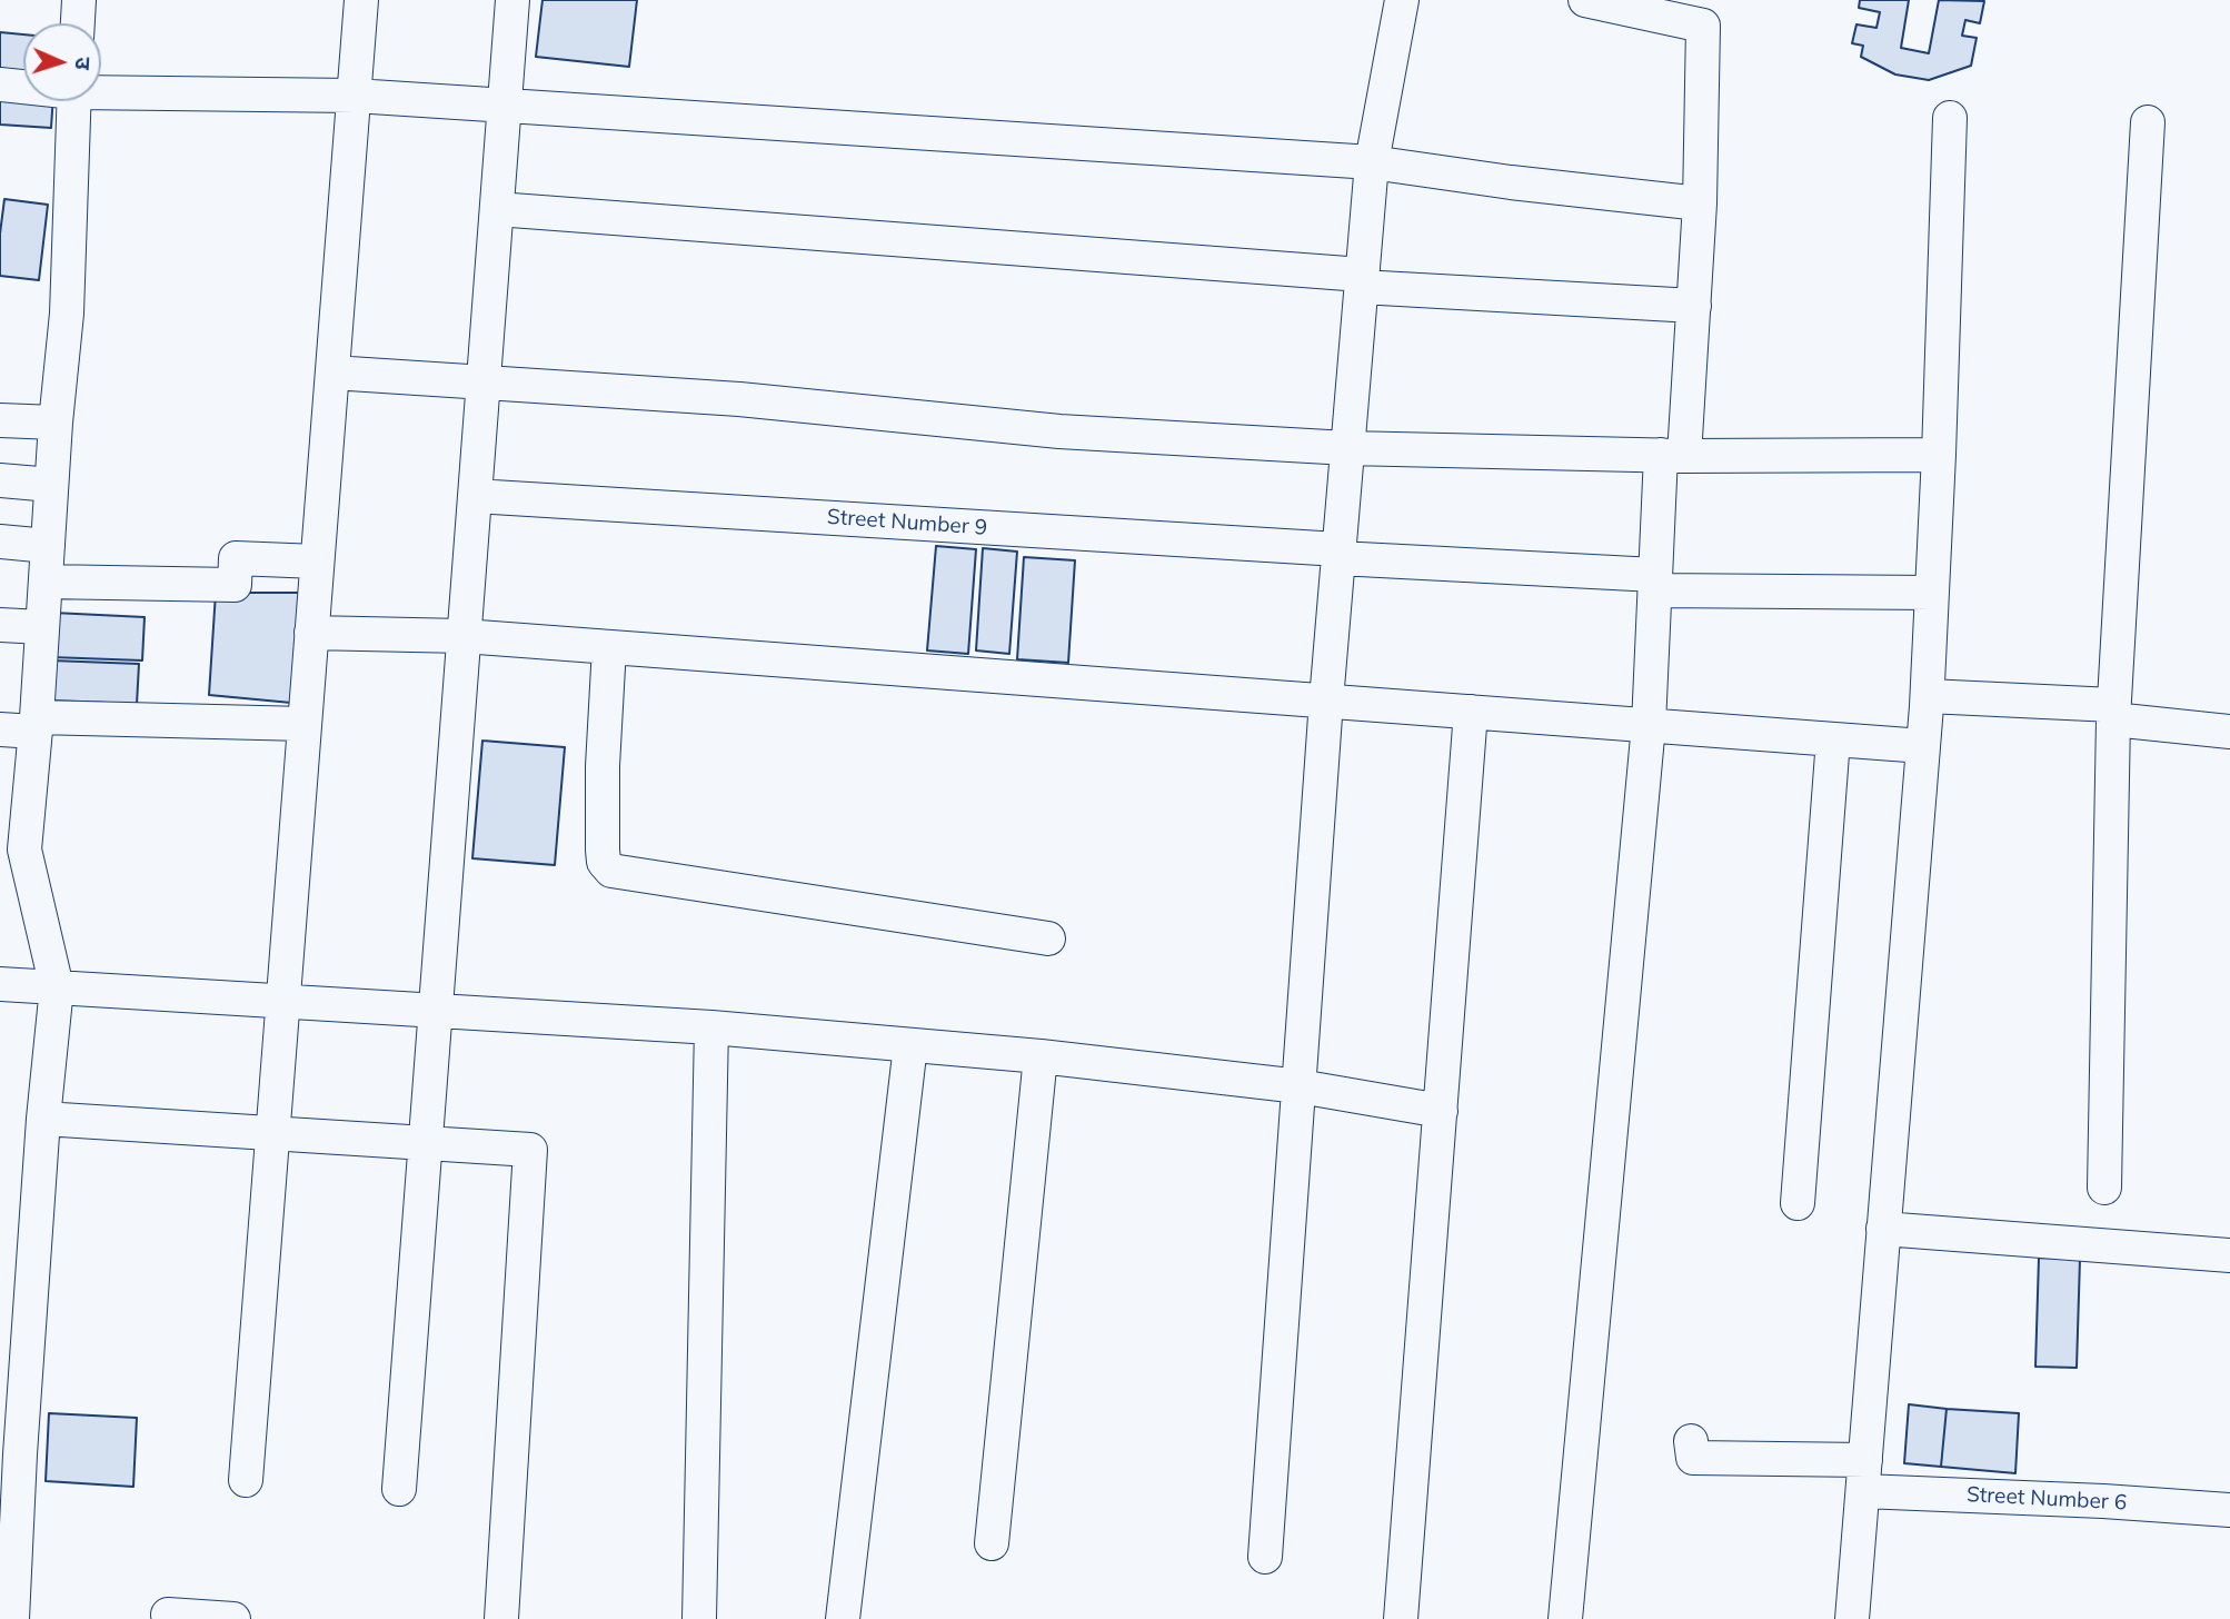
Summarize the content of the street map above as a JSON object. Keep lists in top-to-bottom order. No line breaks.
{"streets":{"street":["Street Number 9","Street Number 6"]},"north":"right"}
